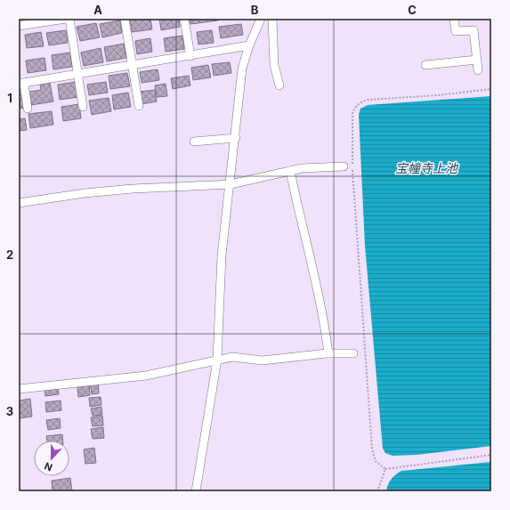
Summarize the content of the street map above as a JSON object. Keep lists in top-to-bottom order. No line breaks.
{"water":["宝幢寺上池"],"north":"bottom","grid":{"columns":["A","B","C"],"rows":["1","2","3"]}}
